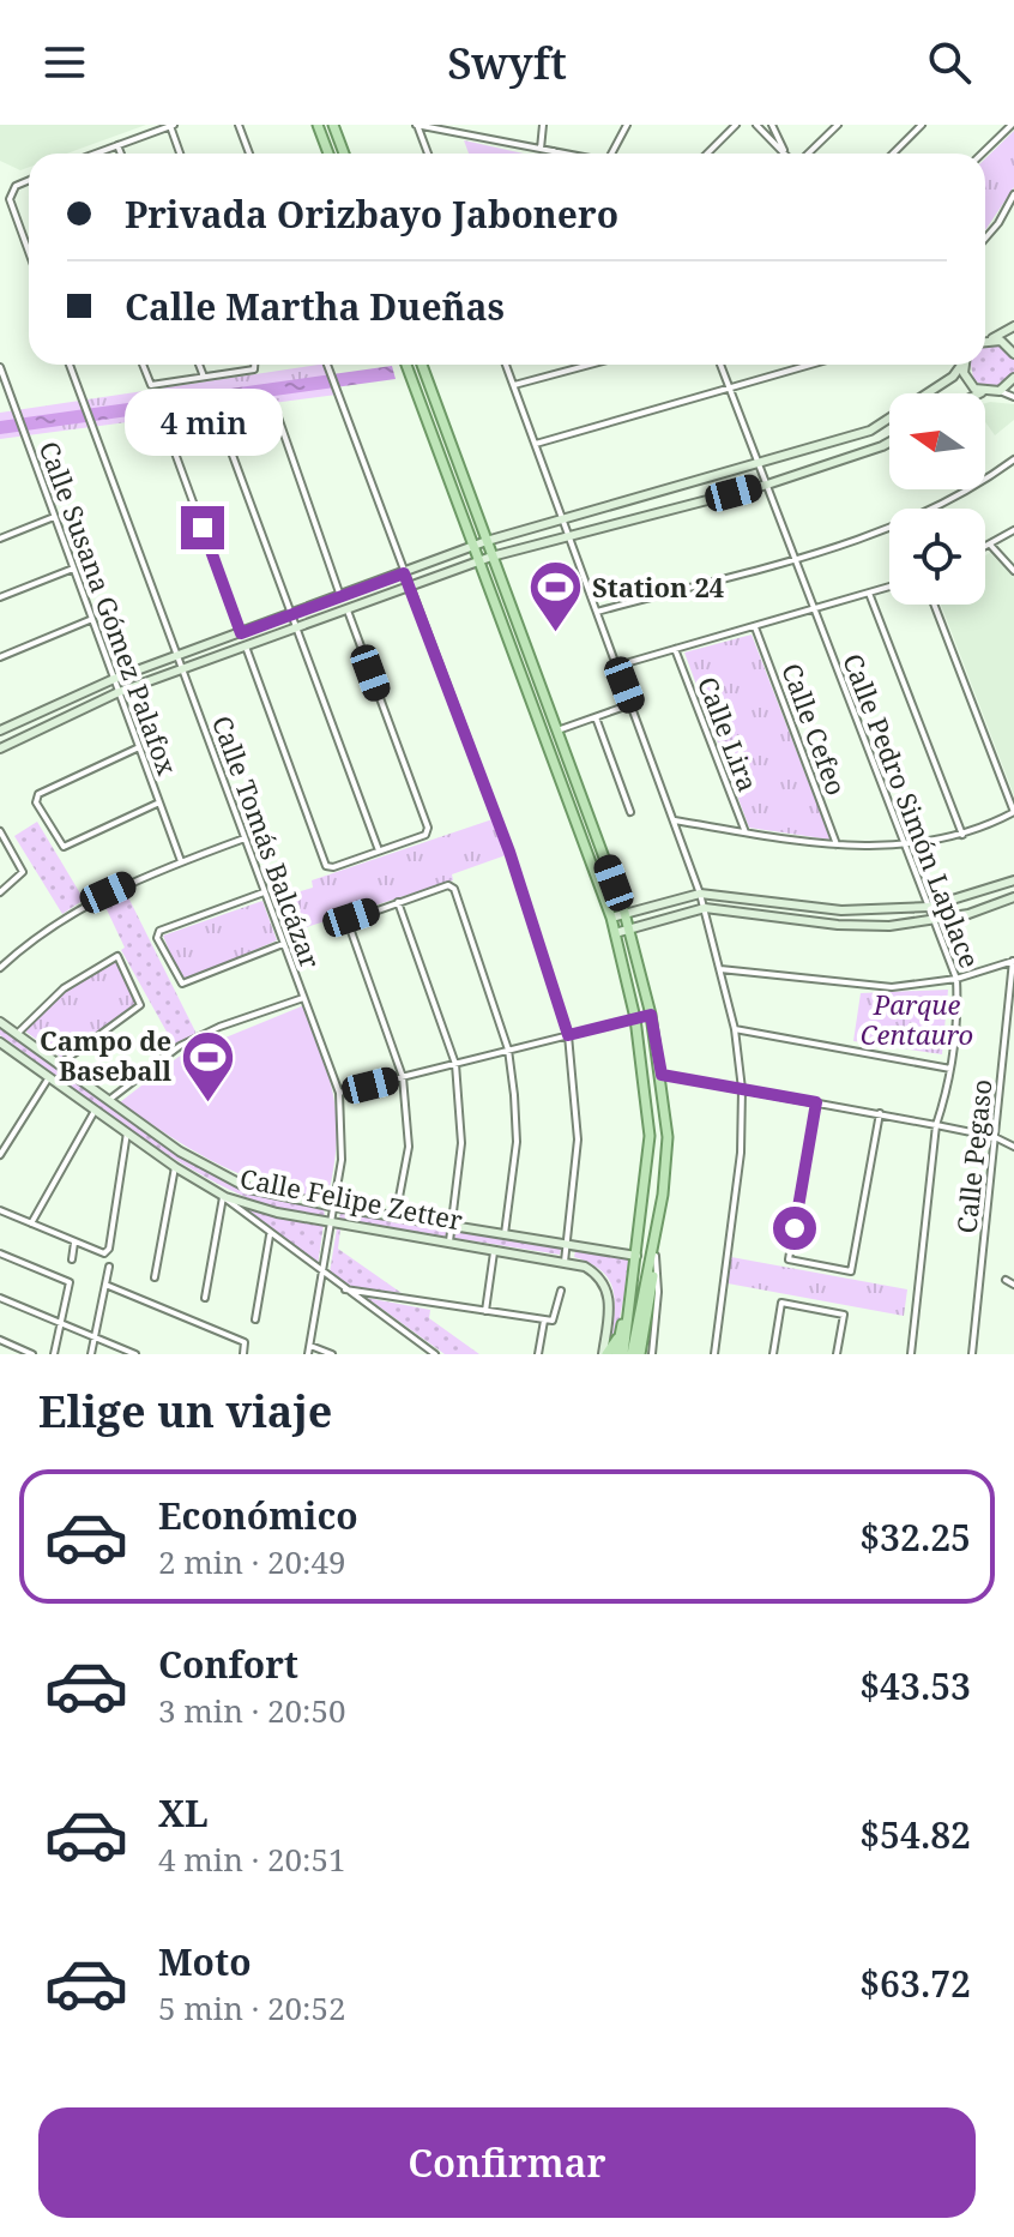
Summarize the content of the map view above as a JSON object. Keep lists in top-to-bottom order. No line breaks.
{"streets":{"main road":["Calle Felipe Zetter"],"street":["Calle Susana Gómez Palafox","Calle Cefeo","Calle Lira","Calle Pedro Simón Laplace","Calle Tomás Balcázar","Calle Pegaso"]},"crossings":[["Calle Tomás Balcázar","Calle Felipe Zetter"]],"parks":["Parque Centauro"],"places":{"sports":["Station 24","Campo de Baseball"]},"north":"left","page":{"header":"Swyft","banner":["Privada Orizbayo Jabonero","Calle Martha Dueñas"],"bubble":"4 min","heading":"Elige un viaje","list":[{"name":"Económico","note":"2 min · 20:49","value":"$32.25"},{"name":"Confort","note":"3 min · 20:50","value":"$43.53"},{"name":"XL","note":"4 min · 20:51","value":"$54.82"},{"name":"Moto","note":"5 min · 20:52","value":"$63.72"}],"buttons":"Confirmar"}}
